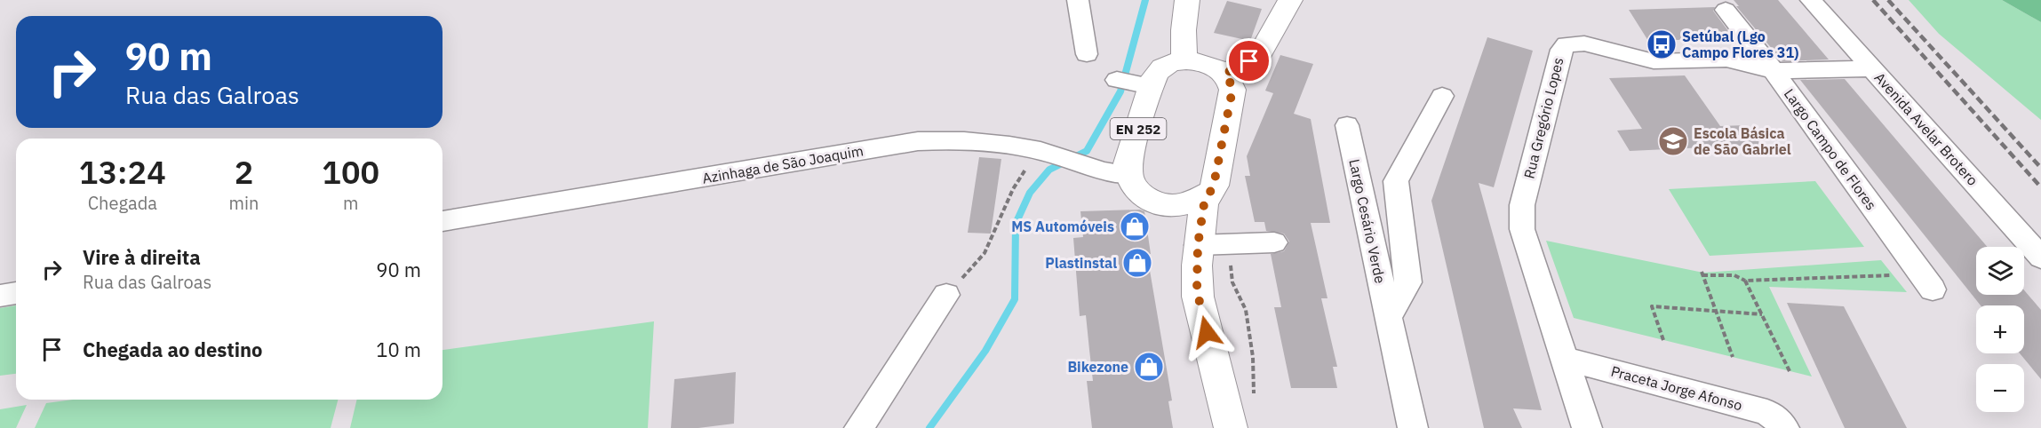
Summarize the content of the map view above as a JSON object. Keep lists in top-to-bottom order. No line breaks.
{"streets":{"main road":["EN 252"],"street":["Rua Gregório Lopes","Avenida Avelar Brotero","Largo Campo de Flores","Azinhaga de São Joaquim","Largo Cesário Verde","Praceta Jorge Afonso"]},"crossings":[["Rua Gregório Lopes","Avenida Avelar Brotero"],["Rua Gregório Lopes","Largo Campo de Flores"],["Rua Gregório Lopes","Praceta Jorge Afonso"],["EN 252","Azinhaga de São Joaquim"]],"places":{"bus stop":["Setúbal (Lgo Campo Flores 31)"],"school or university":["Escola Básica de São Gabriel"],"shop":["MS Automóveis","Plastinstal","Bikezone"]},"page":{"turn":["90 m","Rua das Galroas"],"eta":["13:24","Chegada","2","min","100","m"],"list":[{"name":"Vire à direita","note":"Rua das Galroas","value":"90 m"},{"name":"Chegada ao destino","value":"10 m"}],"map_buttons":["+","−"]}}
